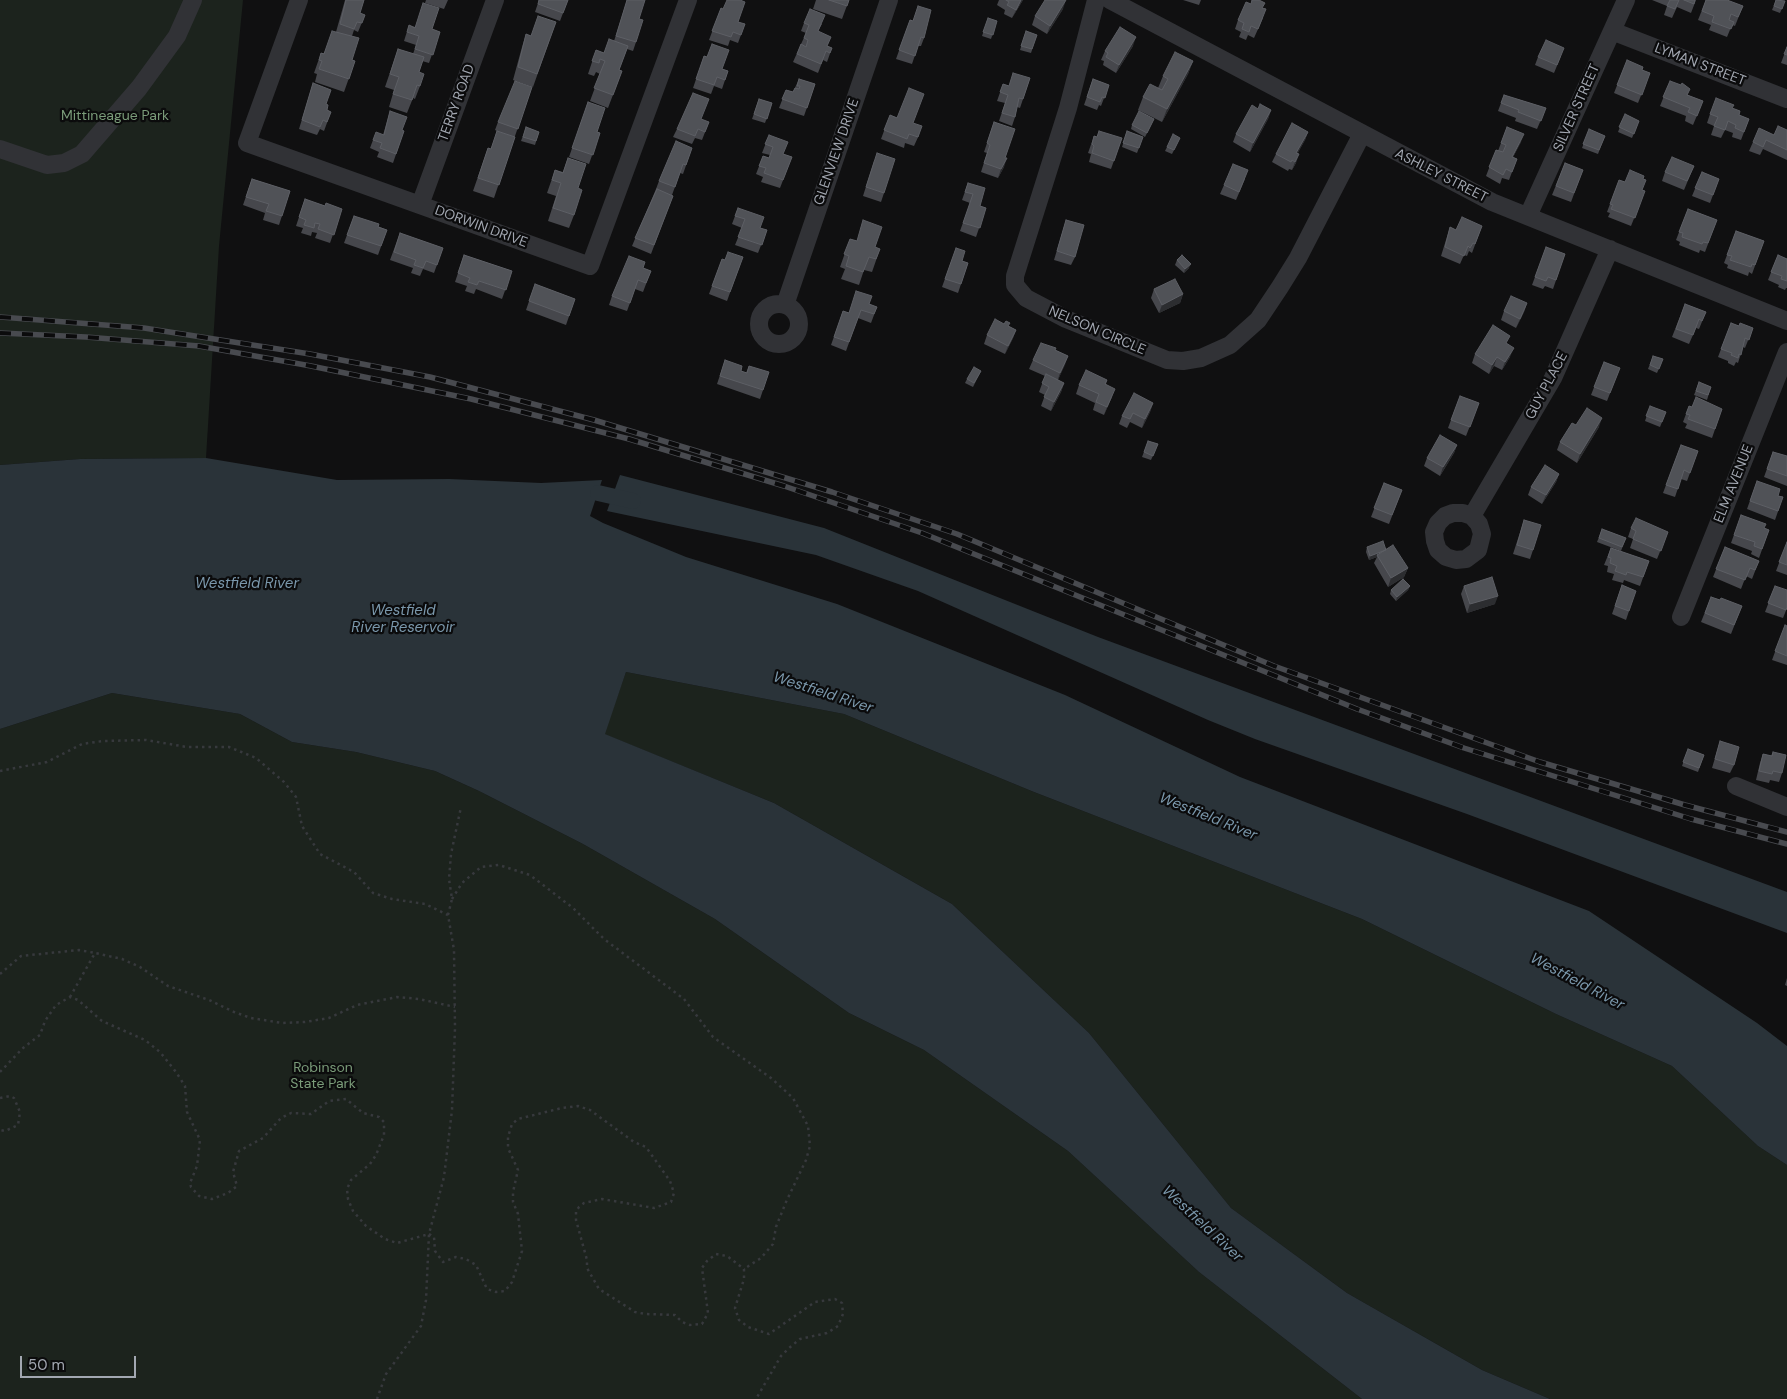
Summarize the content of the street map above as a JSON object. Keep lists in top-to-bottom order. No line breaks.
{"streets":{"street":["LYMAN STREET","TERRY ROAD","SILVER STREET","GLENVIEW DRIVE","ASHLEY STREET","DORWIN DRIVE","NELSON CIRCLE","GUY PLACE","ELM AVENUE"]},"crossings":[["LYMAN STREET","SILVER STREET"],["TERRY ROAD","DORWIN DRIVE"],["SILVER STREET","ASHLEY STREET"],["ASHLEY STREET","NELSON CIRCLE"],["ASHLEY STREET","GUY PLACE"]],"water":["Westfield River","Westfield River Reservoir"],"parks":["Mittineague Park","Robinson State Park"],"scale_bar":"50 m"}
